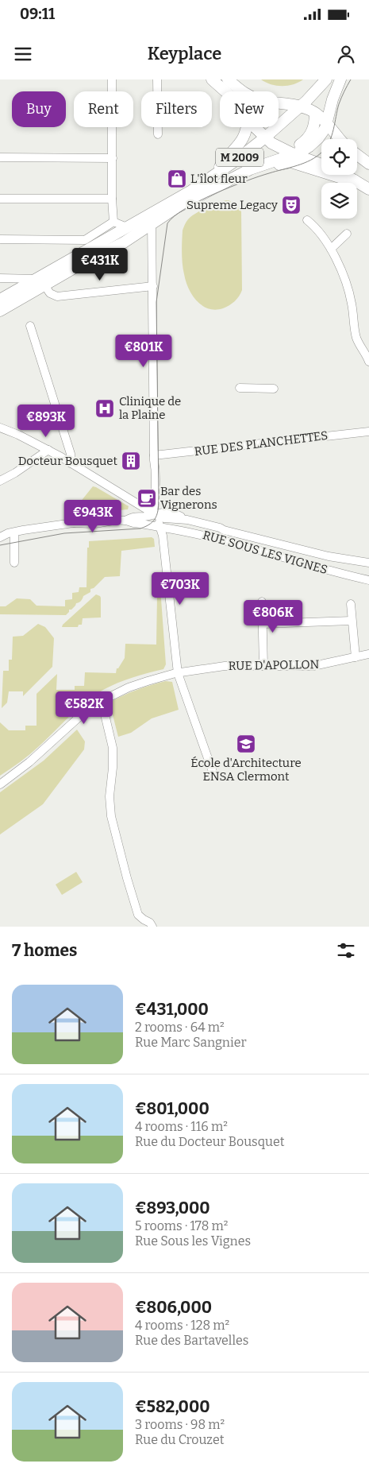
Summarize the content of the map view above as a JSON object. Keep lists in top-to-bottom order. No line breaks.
{"streets":{"main road":["M 2009"],"street":["RUE DES PLANCHETTES","RUE SOUS LES VIGNES","RUE D'APOLLON"]},"places":{"shop":["L'îlot fleur"],"theatre":["Supreme Legacy"],"hospital":["Clinique de la Plaine"],"building":["Docteur Bousquet"],"cafe":["Bar des Vignerons"],"school or university":["École d'Architecture ENSA Clermont"]},"page":{"status":"09:11","header":"Keyplace","chip":["Buy","Rent","Filters","New"],"price":["€431K","€801K","€893K","€943K","€703K","€806K","€582K"],"heading":"7 homes","list":[{"name":"€431,000","note":"2 rooms · 64 m² · Rue Marc Sangnier"},{"name":"€801,000","note":"4 rooms · 116 m² · Rue du Docteur Bousquet"},{"name":"€893,000","note":"5 rooms · 178 m² · Rue Sous les Vignes"},{"name":"€806,000","note":"4 rooms · 128 m² · Rue des Bartavelles"},{"name":"€582,000","note":"3 rooms · 98 m² · Rue du Crouzet"}]}}
